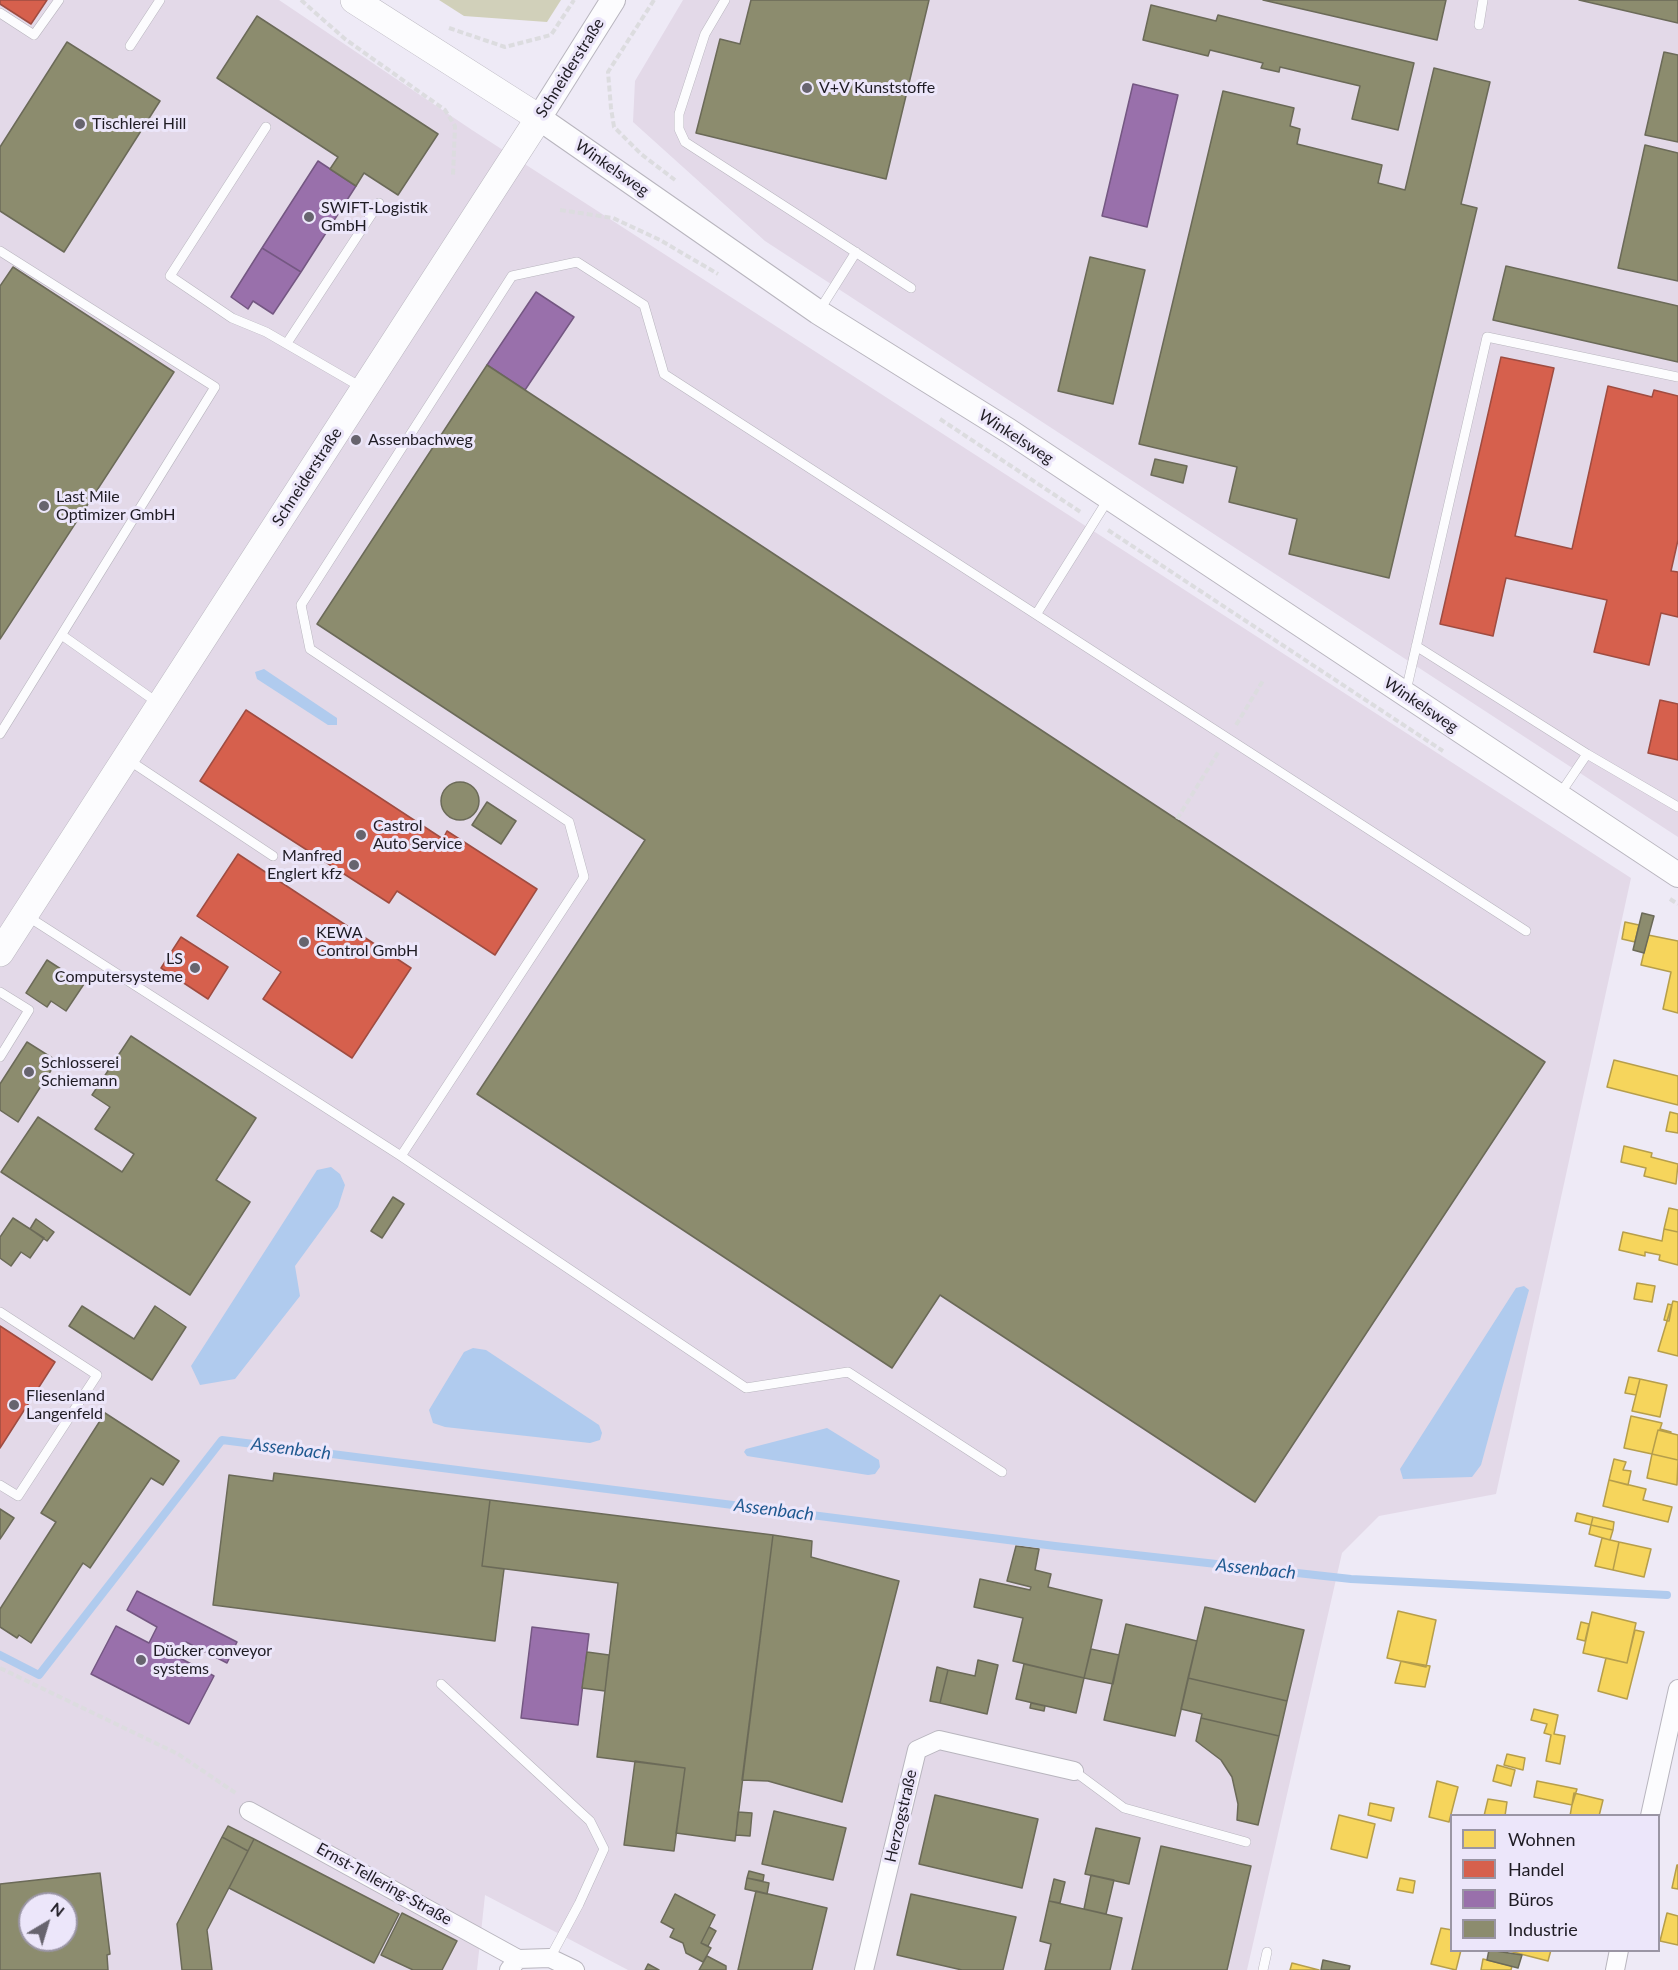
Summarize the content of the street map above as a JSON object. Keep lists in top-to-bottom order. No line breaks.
{"streets":{"main road":["Schneiderstraße","Winkelsweg"],"street":["Herzogstraße","Ernst-Tellering-Straße"]},"crossings":[["Schneiderstraße","Winkelsweg"]],"water":["Assenbach"],"places":["V+V Kunststoffe","Tischlerei Hill","SWIFT-Logistik GmbH","Assenbachweg","Last Mile Optimizer GmbH","Castrol Auto Service","Manfred Englert kfz","KEWA Control GmbH","LS Computersysteme","Schlosserei Schiemann","Fliesenland Langenfeld","Dücker conveyor systems"],"legend":["Wohnen","Handel","Büros","Industrie"],"north":"top right"}
